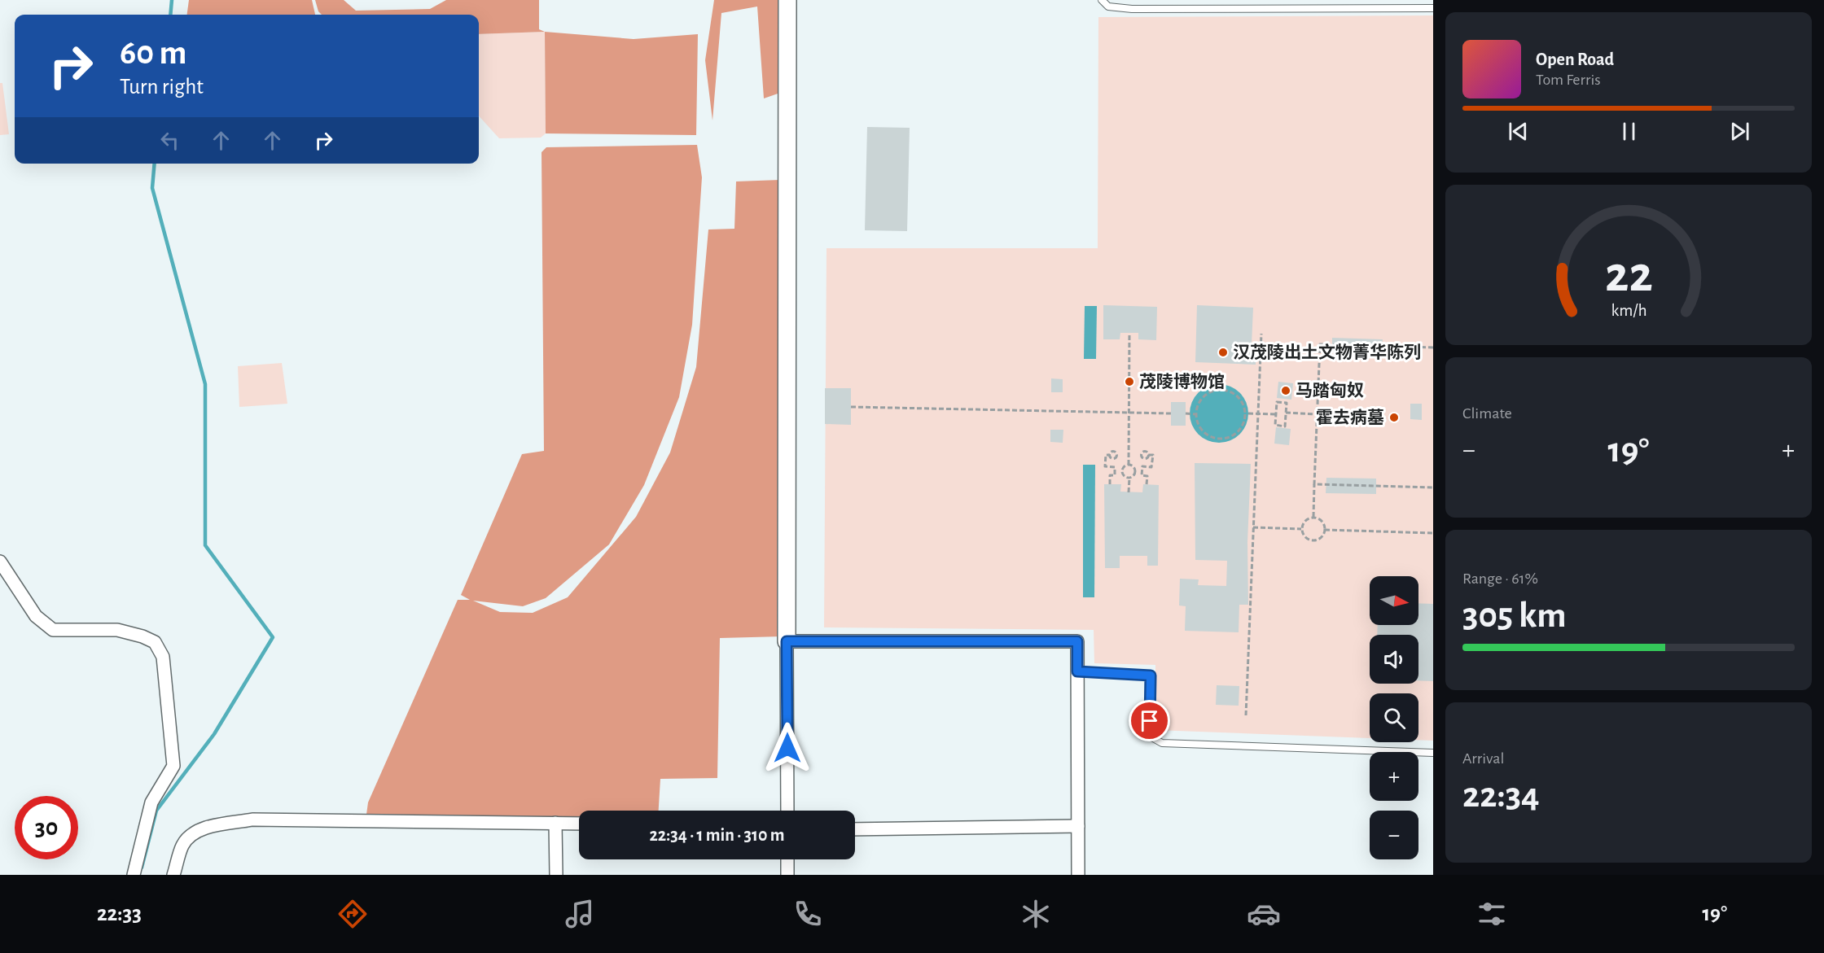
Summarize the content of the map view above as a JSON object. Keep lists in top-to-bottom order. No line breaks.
{"places":["汉茂陵出土文物菁华陈列","茂陵博物馆","马踏匈奴","霍去病墓"],"north":"right","page":{"turn":["60 m","Turn right"],"song":["Open Road","Tom Ferris"],"tile":["Climate",["Range · 61%","305 km"],["Arrival","22:34"]],"heat":["−","19°","+"],"map_buttons":["+","−"],"limit":"30","trip":"22:34 · 1 min · 310 m","tabs":["22:33","19°"],"gauge":["22","km/h"]}}
